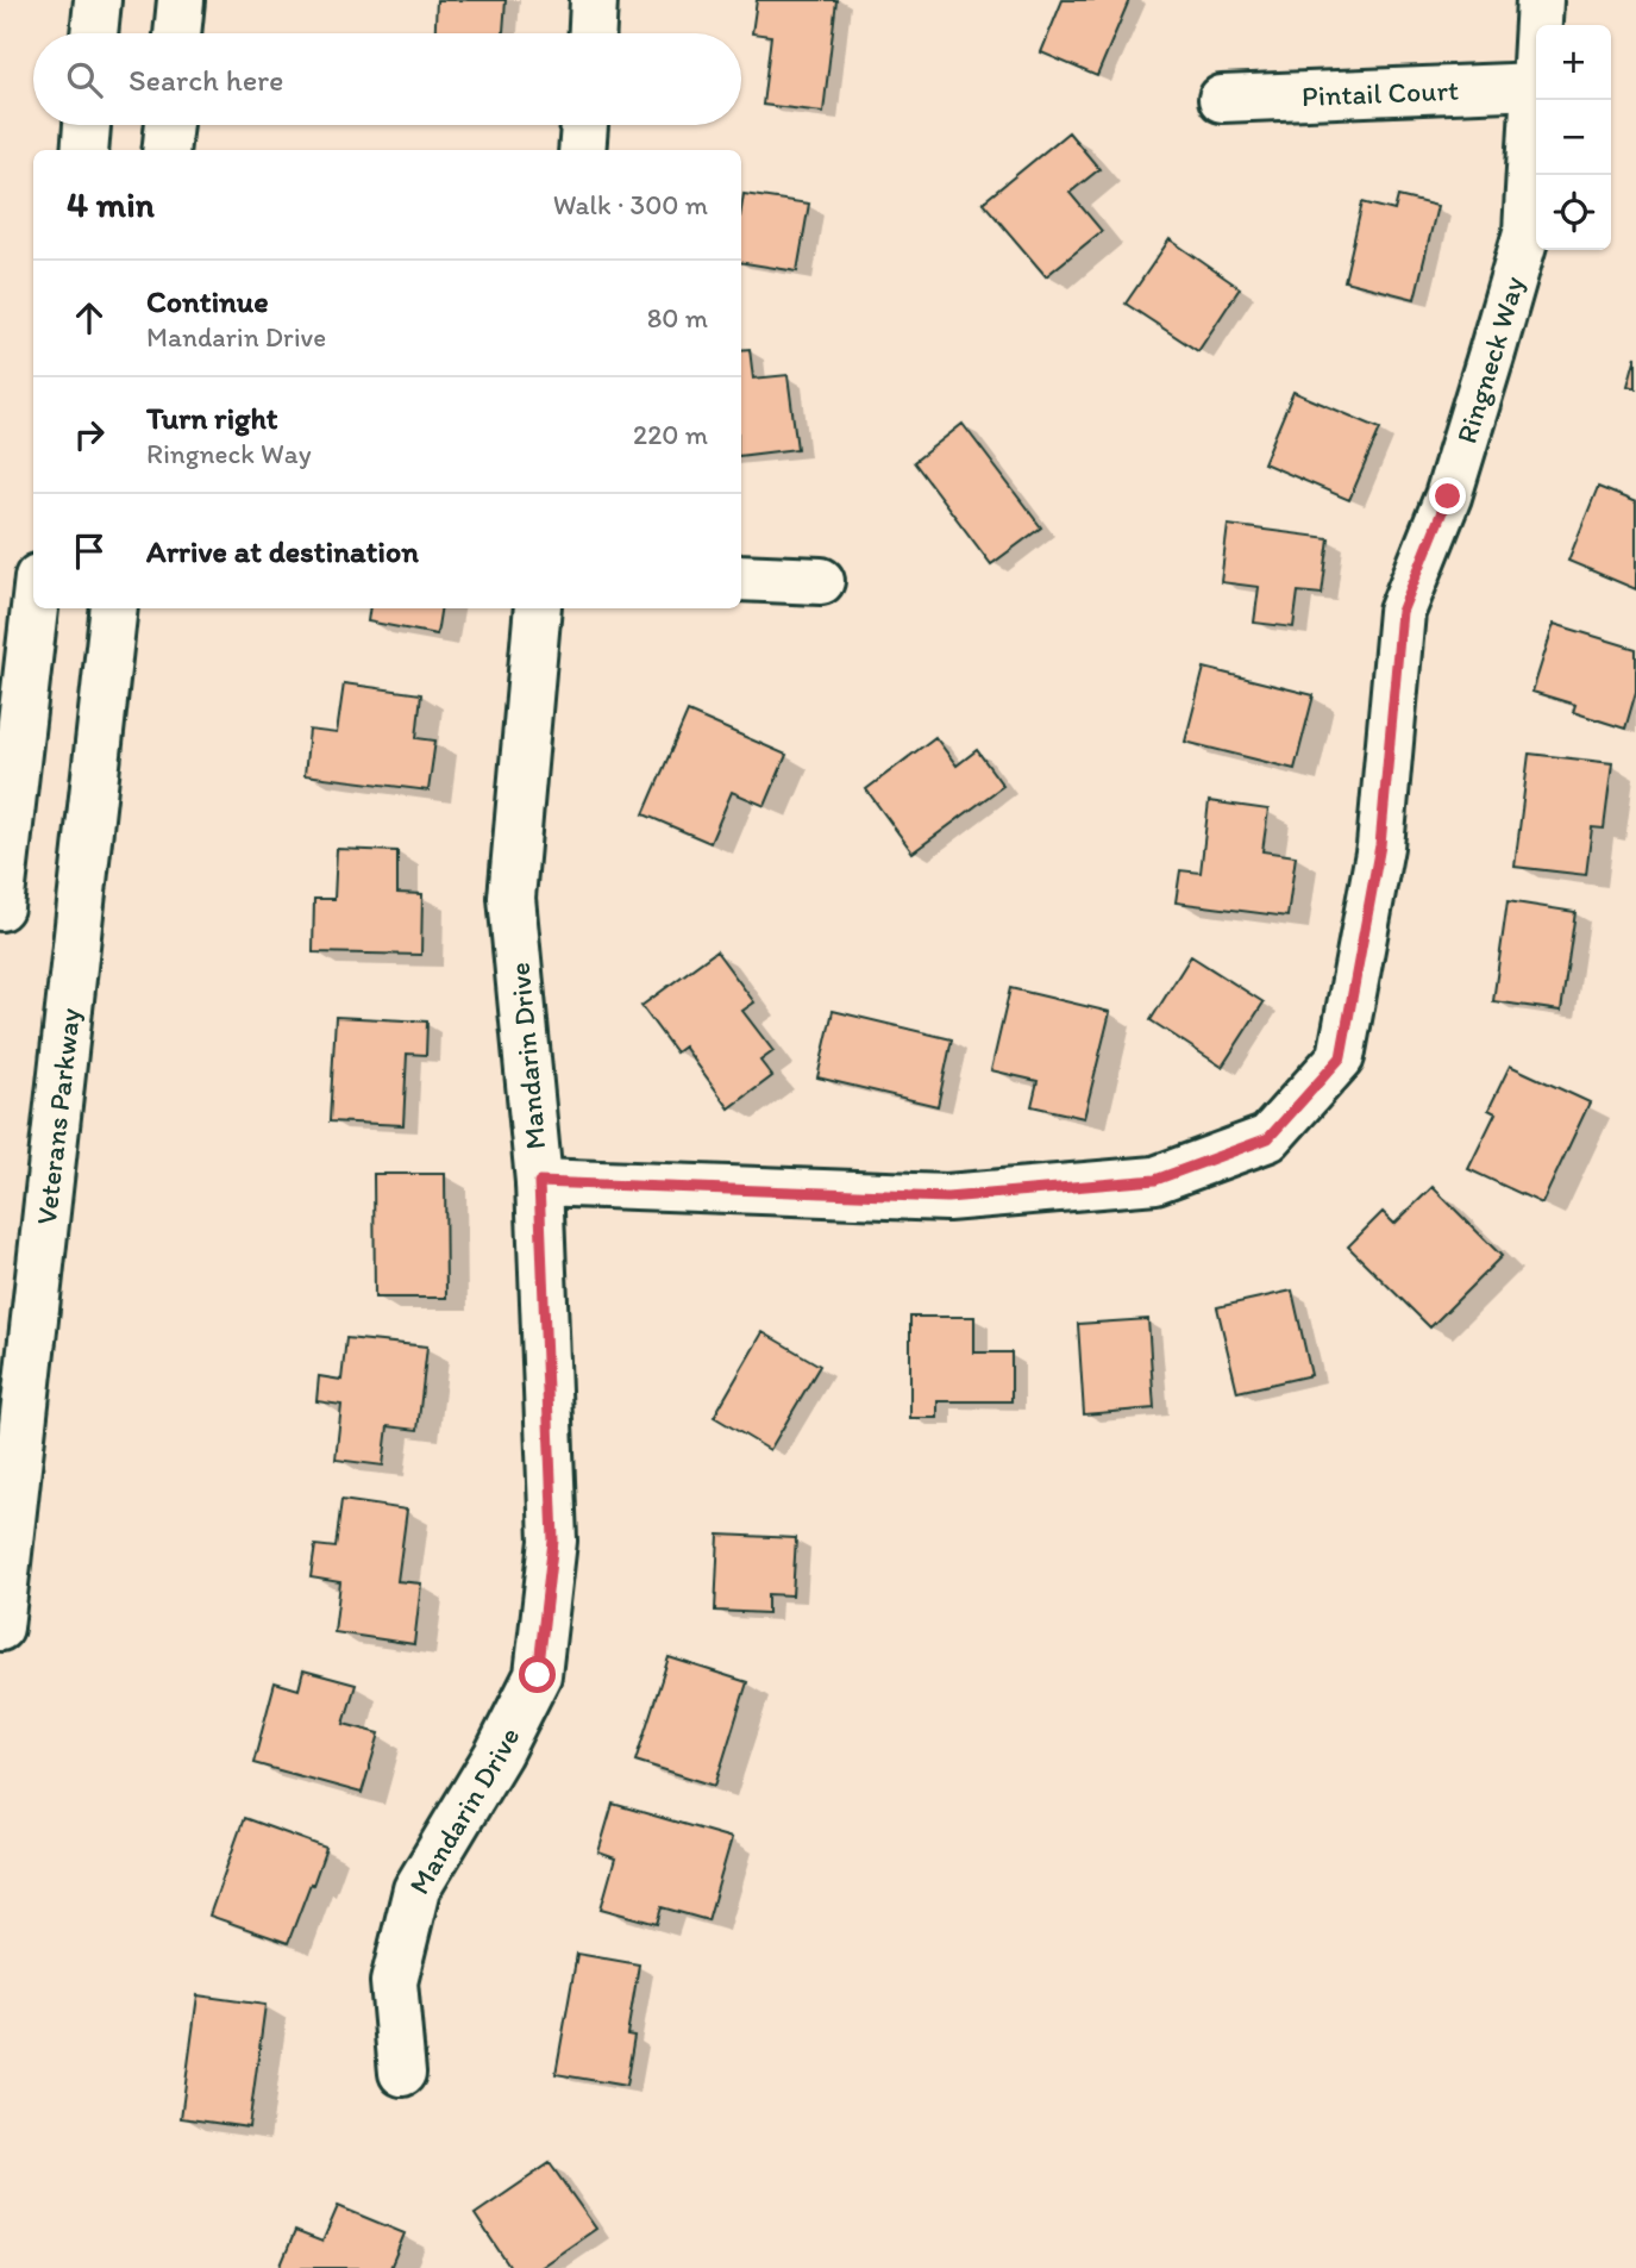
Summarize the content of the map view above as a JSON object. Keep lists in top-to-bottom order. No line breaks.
{"streets":{"street":["Pintail Court","Ringneck Way","Mandarin Drive","Veterans Parkway"]},"crossings":[["Pintail Court","Ringneck Way"],["Ringneck Way","Mandarin Drive"]],"page":{"map_buttons":["+","−"],"search":"Search here","heading":["4 min","Walk · 300 m"],"list":[["Continue","Mandarin Drive","80 m"],["Turn right","Ringneck Way","220 m"],"Arrive at destination"]}}
